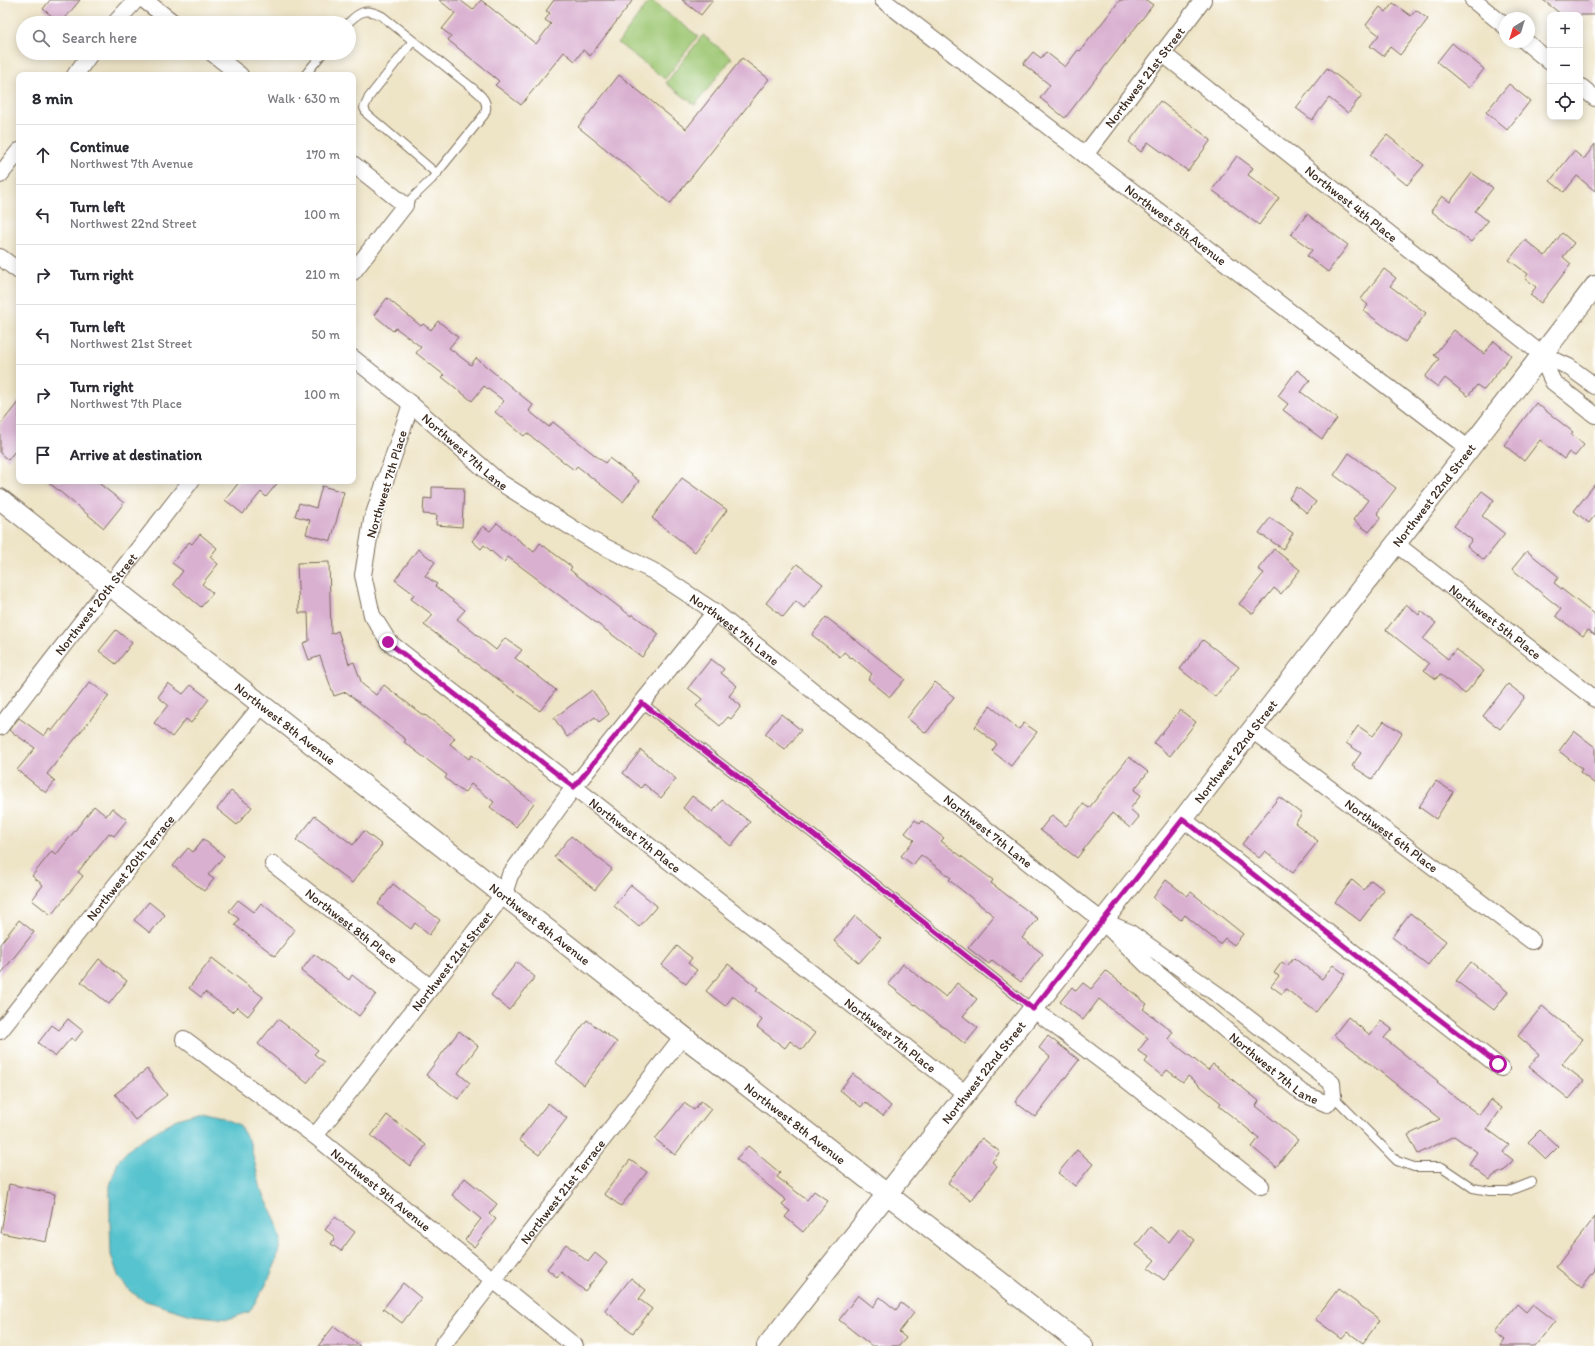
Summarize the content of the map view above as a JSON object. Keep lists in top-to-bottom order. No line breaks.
{"streets":{"street":["Northwest 21st Street","Northwest 4th Place","Northwest 5th Avenue","Northwest 7th Lane","Northwest 7th Place","Northwest 22nd Street","Northwest 20th Street","Northwest 5th Place","Northwest 8th Avenue","Northwest 6th Place","Northwest 20th Terrace","Northwest 8th Place","Northwest 9th Avenue","Northwest 21st Terrace"]},"crossings":[["Northwest 21st Street","Northwest 4th Place"],["Northwest 21st Street","Northwest 5th Avenue"],["Northwest 21st Street","Northwest 7th Lane"],["Northwest 21st Street","Northwest 7th Place"],["Northwest 21st Street","Northwest 8th Avenue"],["Northwest 21st Street","Northwest 8th Place"],["Northwest 21st Street","Northwest 9th Avenue"],["Northwest 4th Place","Northwest 22nd Street"],["Northwest 5th Avenue","Northwest 22nd Street"],["Northwest 7th Lane","Northwest 7th Place"],["Northwest 7th Lane","Northwest 22nd Street"],["Northwest 7th Place","Northwest 22nd Street"],["Northwest 22nd Street","Northwest 5th Place"],["Northwest 22nd Street","Northwest 8th Avenue"],["Northwest 22nd Street","Northwest 6th Place"],["Northwest 20th Street","Northwest 8th Avenue"],["Northwest 8th Avenue","Northwest 20th Terrace"],["Northwest 8th Avenue","Northwest 21st Terrace"],["Northwest 9th Avenue","Northwest 21st Terrace"]],"north":"bottom left","page":{"map_buttons":["+","−"],"search":"Search here","heading":["8 min","Walk · 630 m"],"list":[["Continue","Northwest 7th Avenue","170 m"],["Turn left","Northwest 22nd Street","100 m"],["Turn right","210 m"],["Turn left","Northwest 21st Street","50 m"],["Turn right","Northwest 7th Place","100 m"],"Arrive at destination"]}}
